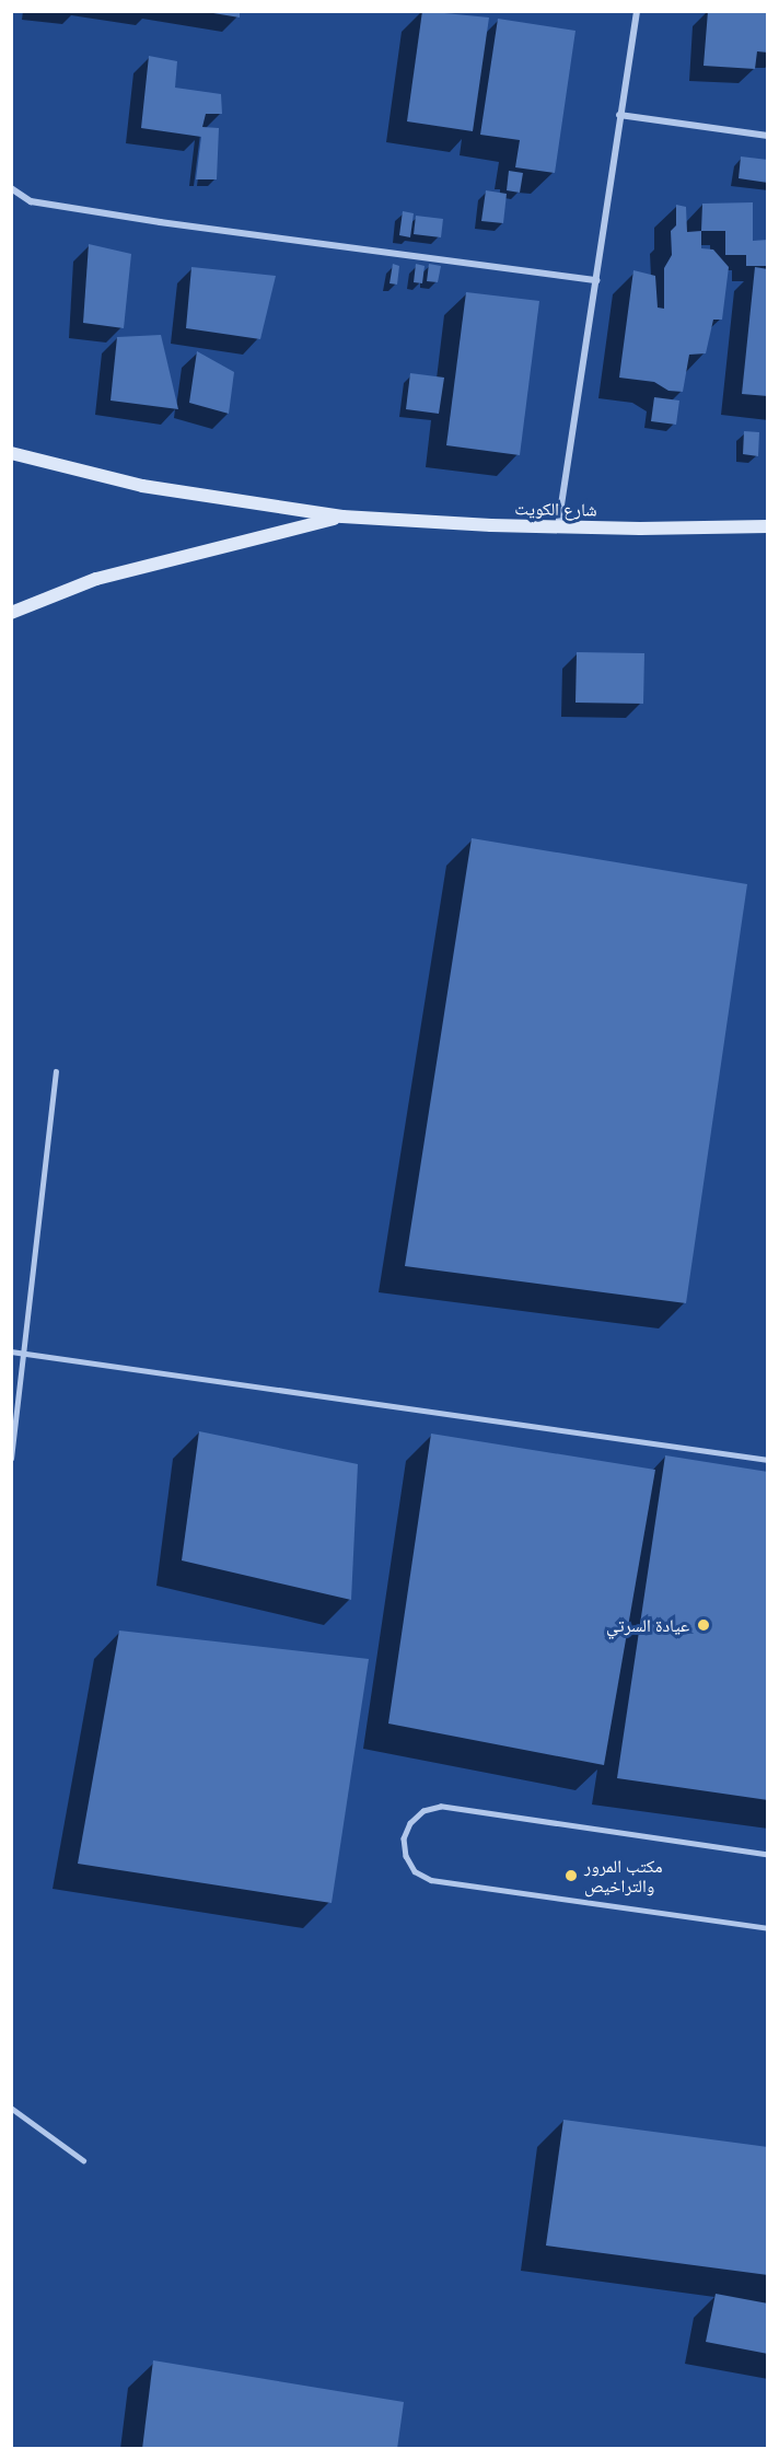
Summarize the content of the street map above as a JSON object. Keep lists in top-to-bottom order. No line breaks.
{"streets":{"main road":["شارع الكويت"]},"places":["عيادة السرتي","مكتب المرور والتراخيص"]}
